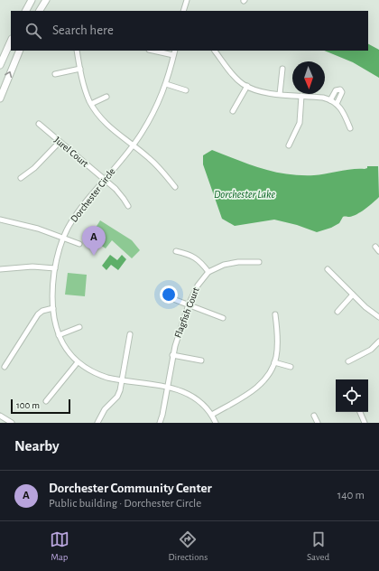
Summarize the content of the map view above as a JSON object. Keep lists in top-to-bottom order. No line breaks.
{"streets":{"street":["Jurel Court","Dorchester Circle","Flagfish Court"]},"crossings":[["Jurel Court","Dorchester Circle"],["Dorchester Circle","Flagfish Court"]],"water":["Dorchester Lake"],"scale_bar":"100 m","north":"bottom","page":{"search":"Search here","pins":"A","scale":"100 m","heading":"Nearby","list":[{"mark":"A","name":"Dorchester Community Center","note":"Public building · Dorchester Circle","value":"140 m"}],"nav":["Map","Directions","Saved"]}}
